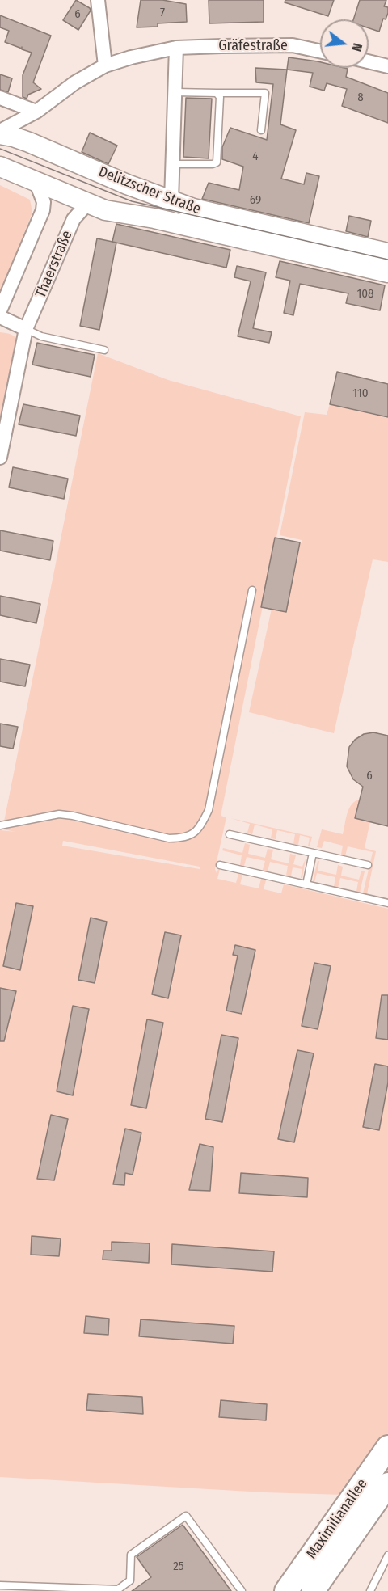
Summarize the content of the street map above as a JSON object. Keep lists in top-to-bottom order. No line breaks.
{"streets":{"highway":["Maximilianallee"],"main road":["Delitzscher Straße"],"street":["Gräfestraße","Thaerstraße"]},"crossings":[["Gräfestraße","Delitzscher Straße"],["Delitzscher Straße","Thaerstraße"]],"house_numbers":["7","6","8","4","69","108","110","6","25"],"north":"right"}
